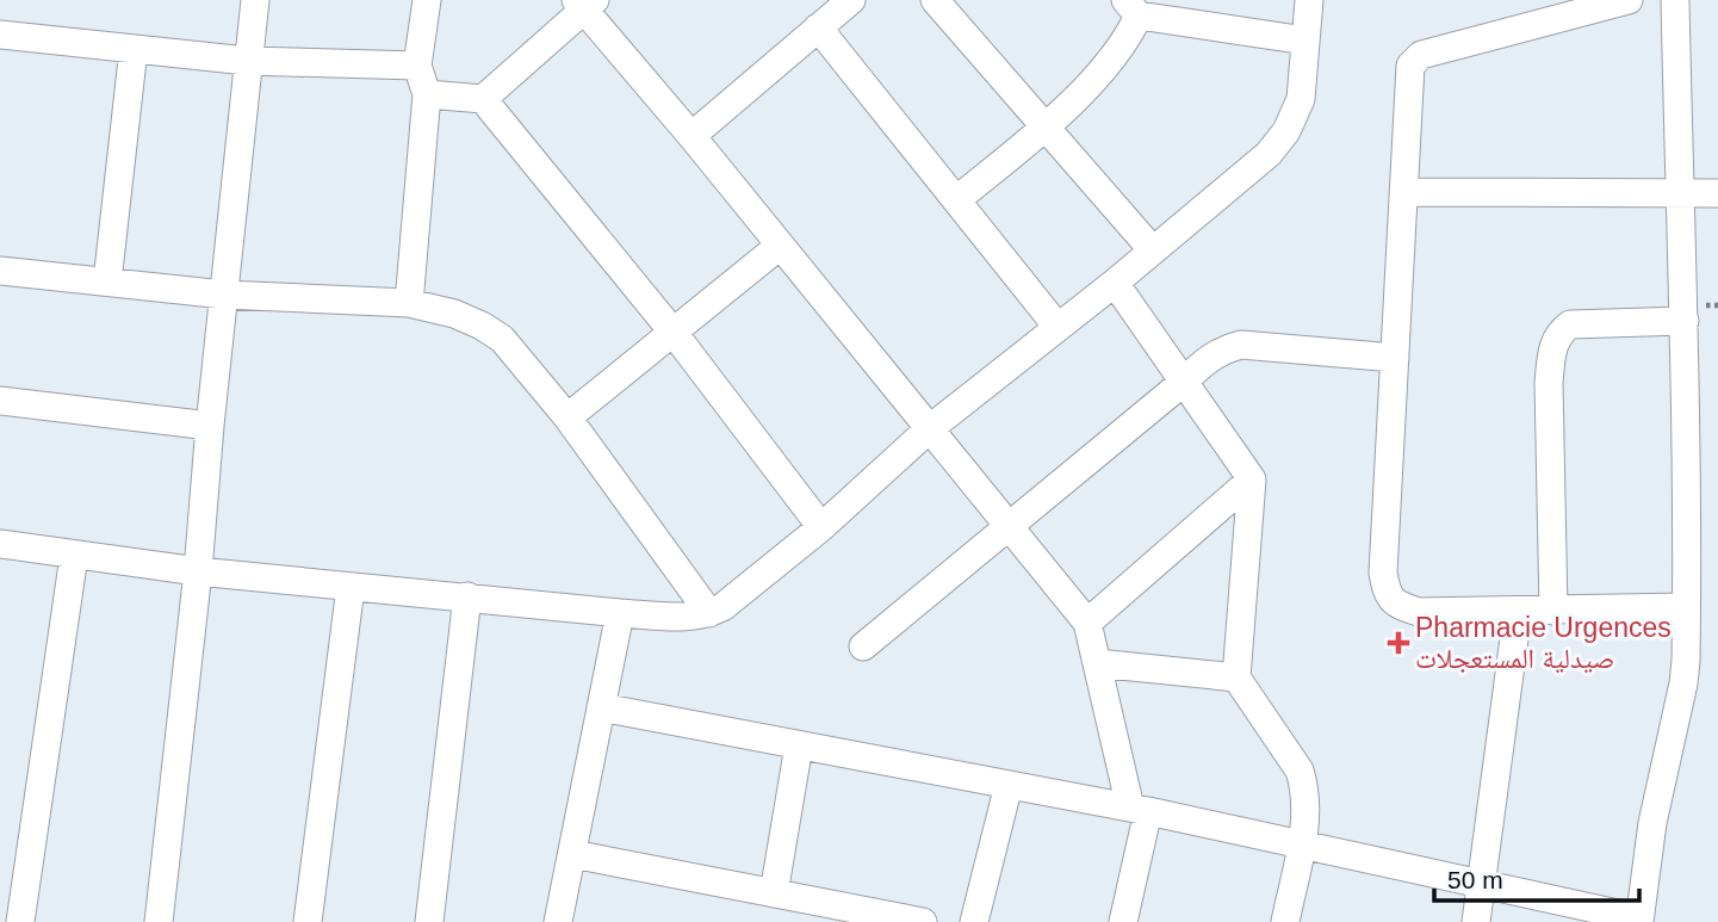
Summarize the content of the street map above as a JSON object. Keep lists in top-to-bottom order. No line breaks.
{"places":{"health":["Pharmacie Urgences صيدلية المستعجلات"]},"scale_bar":"50 m"}
